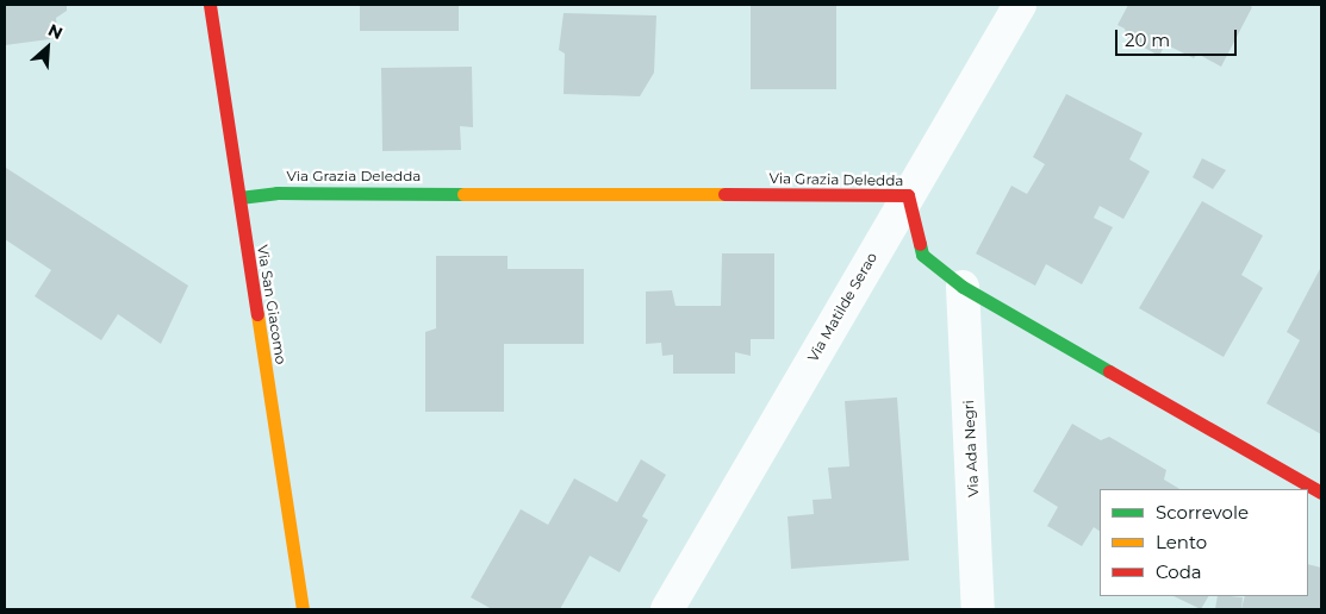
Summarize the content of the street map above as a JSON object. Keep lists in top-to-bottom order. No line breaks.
{"streets":{"street":["Via Grazia Deledda","Via San Giacomo","Via Matilde Serao","Via Ada Negri"]},"crossings":[["Via Grazia Deledda","Via San Giacomo"],["Via Grazia Deledda","Via Matilde Serao"],["Via Grazia Deledda","Via Ada Negri"]],"legend":["Scorrevole","Lento","Coda"],"scale_bar":"20 m","north":"top right"}
